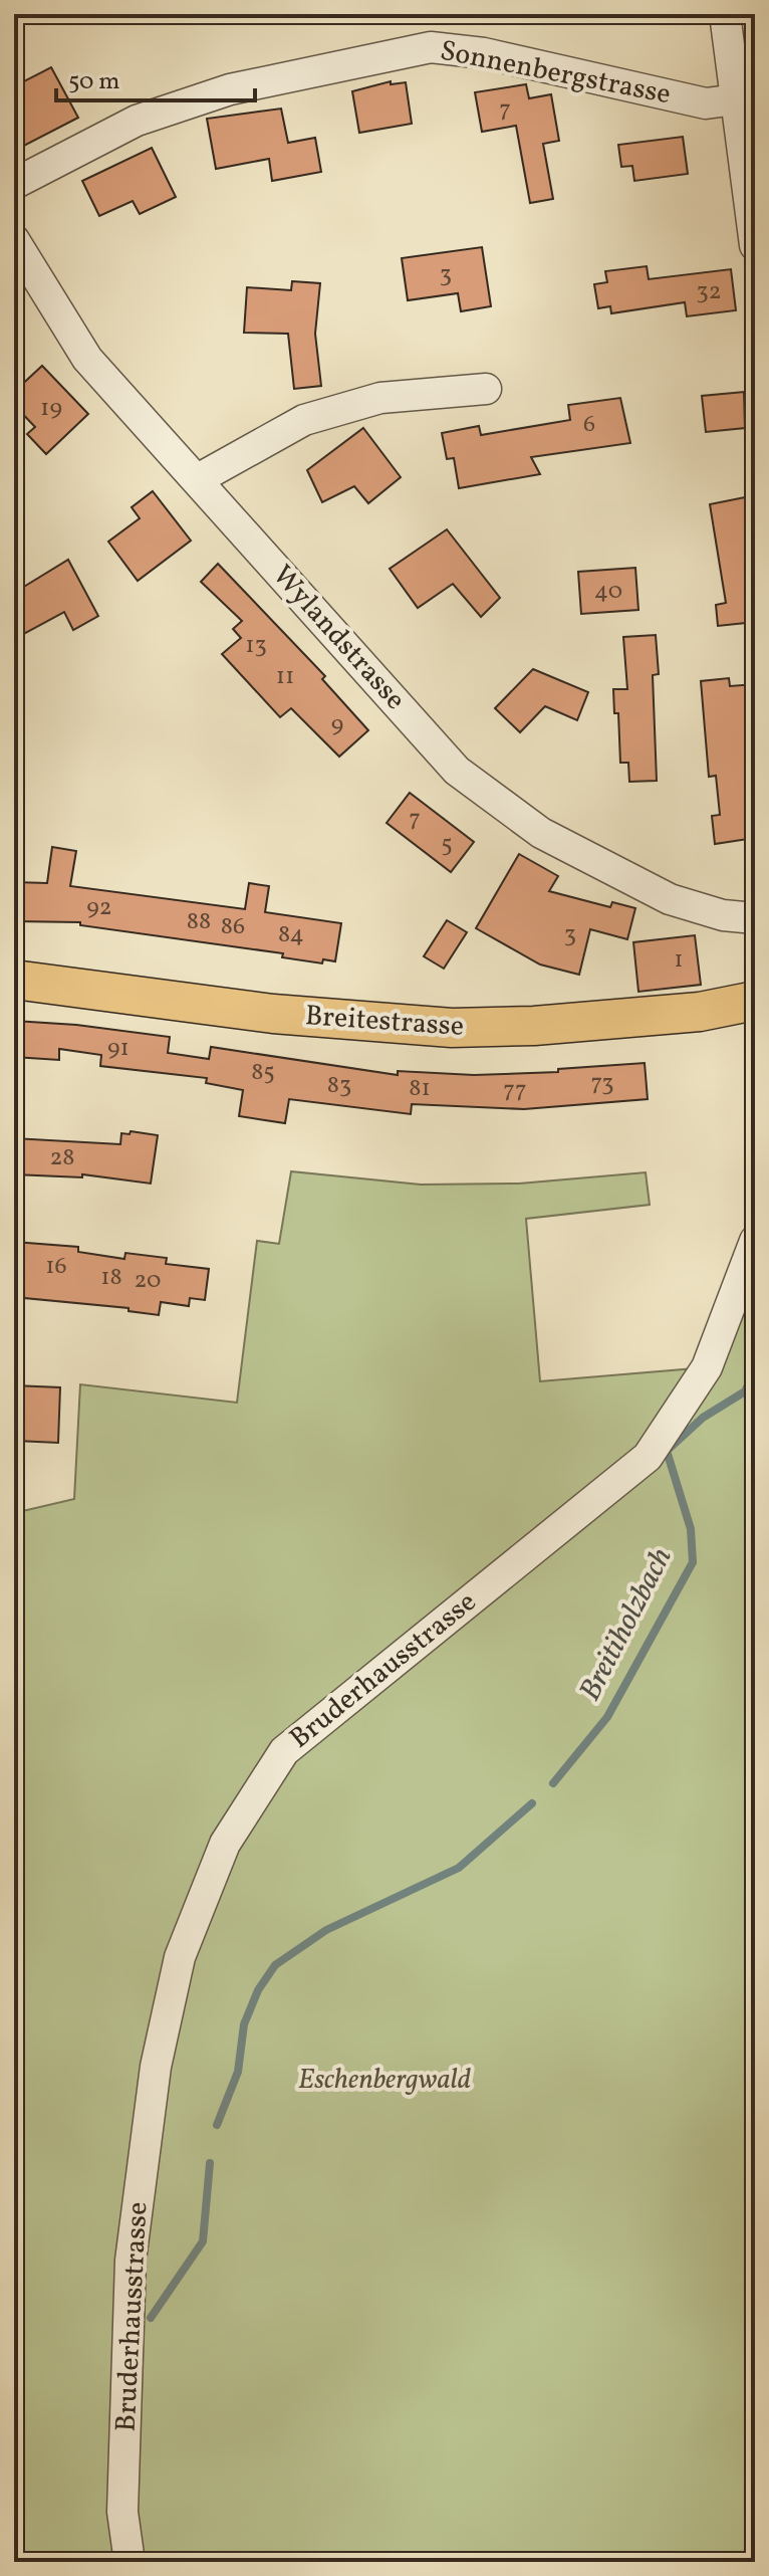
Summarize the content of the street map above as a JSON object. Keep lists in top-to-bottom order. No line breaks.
{"streets":{"main road":["Breitestrasse"],"street":["Sonnenbergstrasse","Wylandstrasse","Bruderhausstrasse"]},"water":["Breitiholzbach"],"parks":["Eschenbergwald"],"house_numbers":["7","3","32","19","6","40","13","11","9","7","5","92","88","86","84","3","1","91","85","73","83","81","77","28","16","18","20"],"scale_bar":"50 m"}
